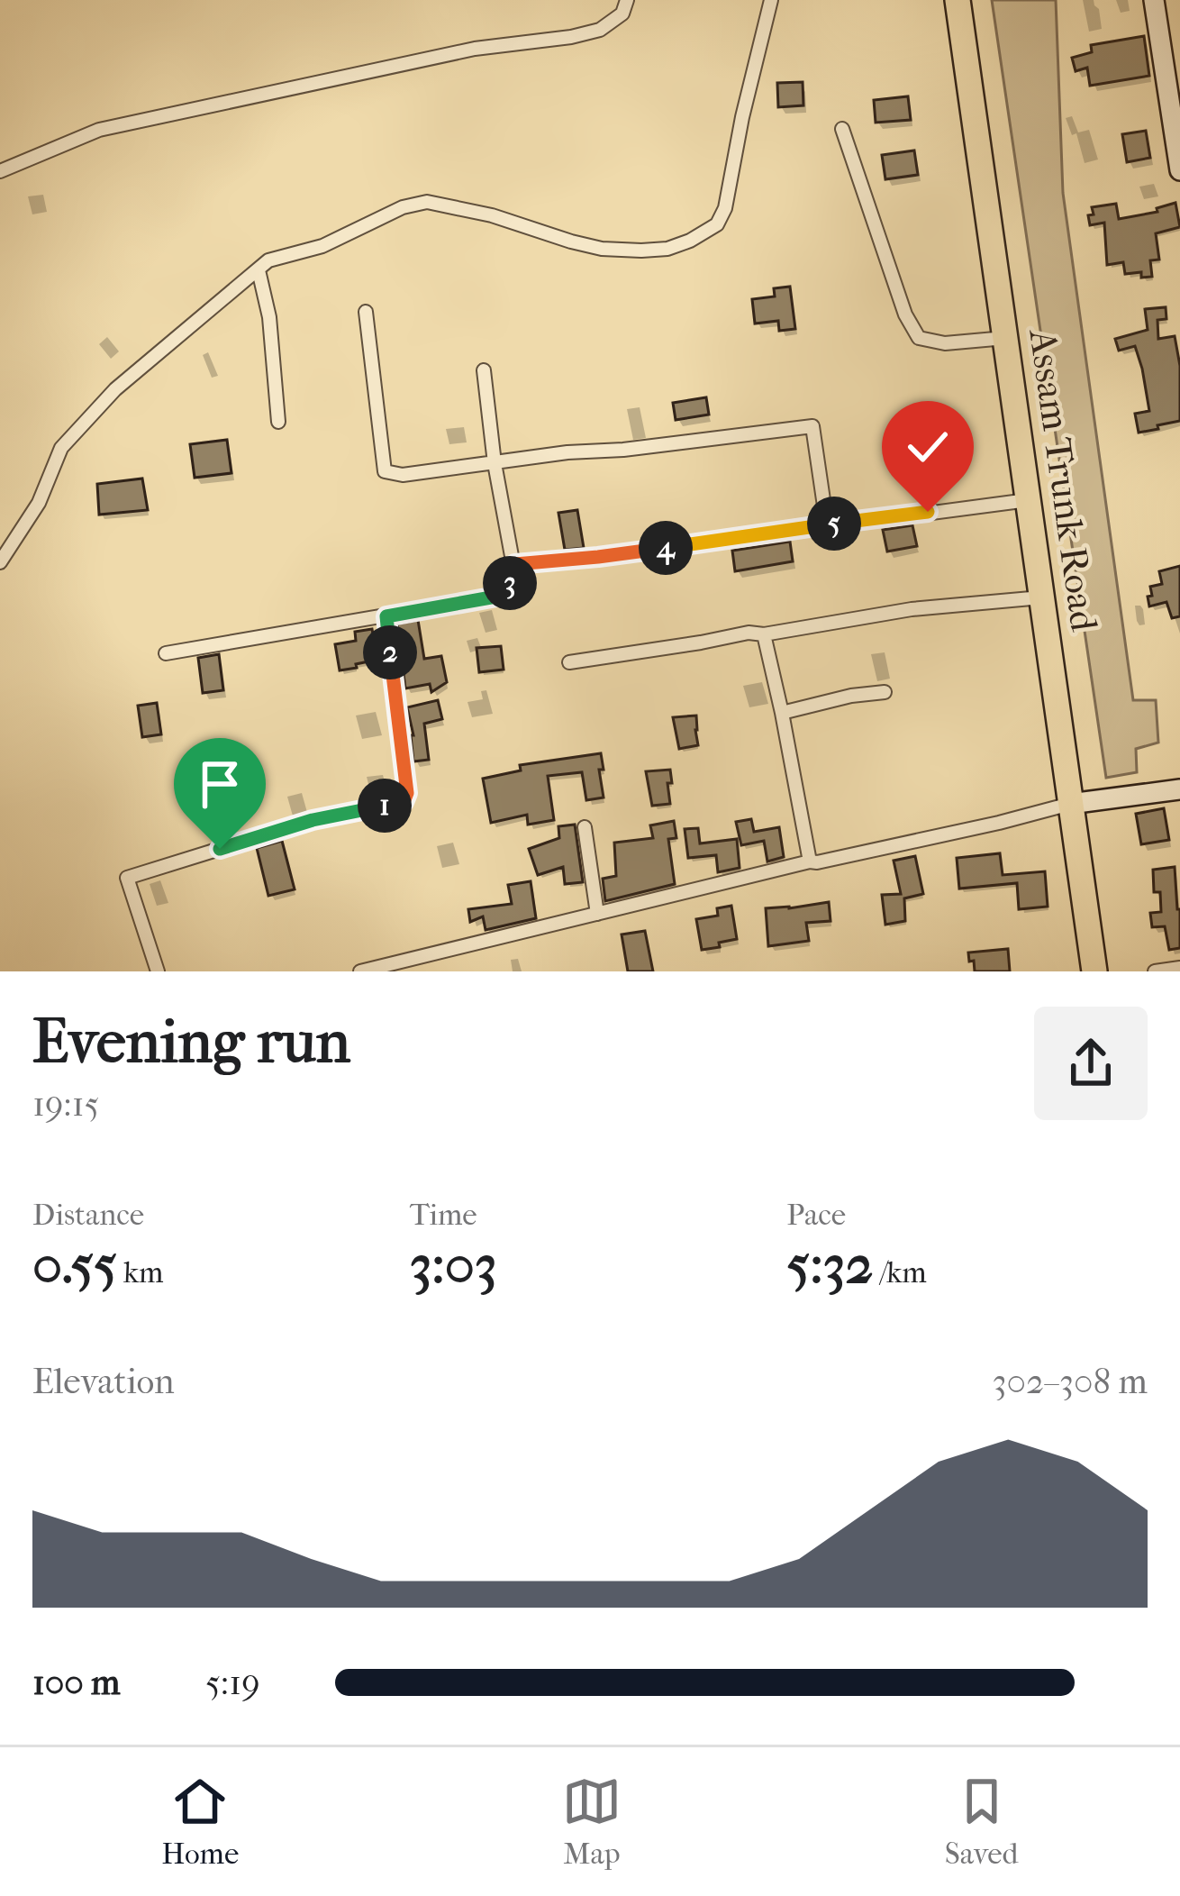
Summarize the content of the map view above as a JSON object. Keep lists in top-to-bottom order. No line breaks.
{"streets":{"highway":["Assam Trunk Road"]},"page":{"pins":["5","4","3","2","1"],"heading":["Evening run","19:15"],"stats":[["Distance","0.55 km"],["Time","3:03"],["Pace","5:32 /km"]],"chart":["Elevation","302–308 m"],"list":[{"name":"100 m","note":"5:19"}],"tabs":["Home","Map","Saved"]}}
